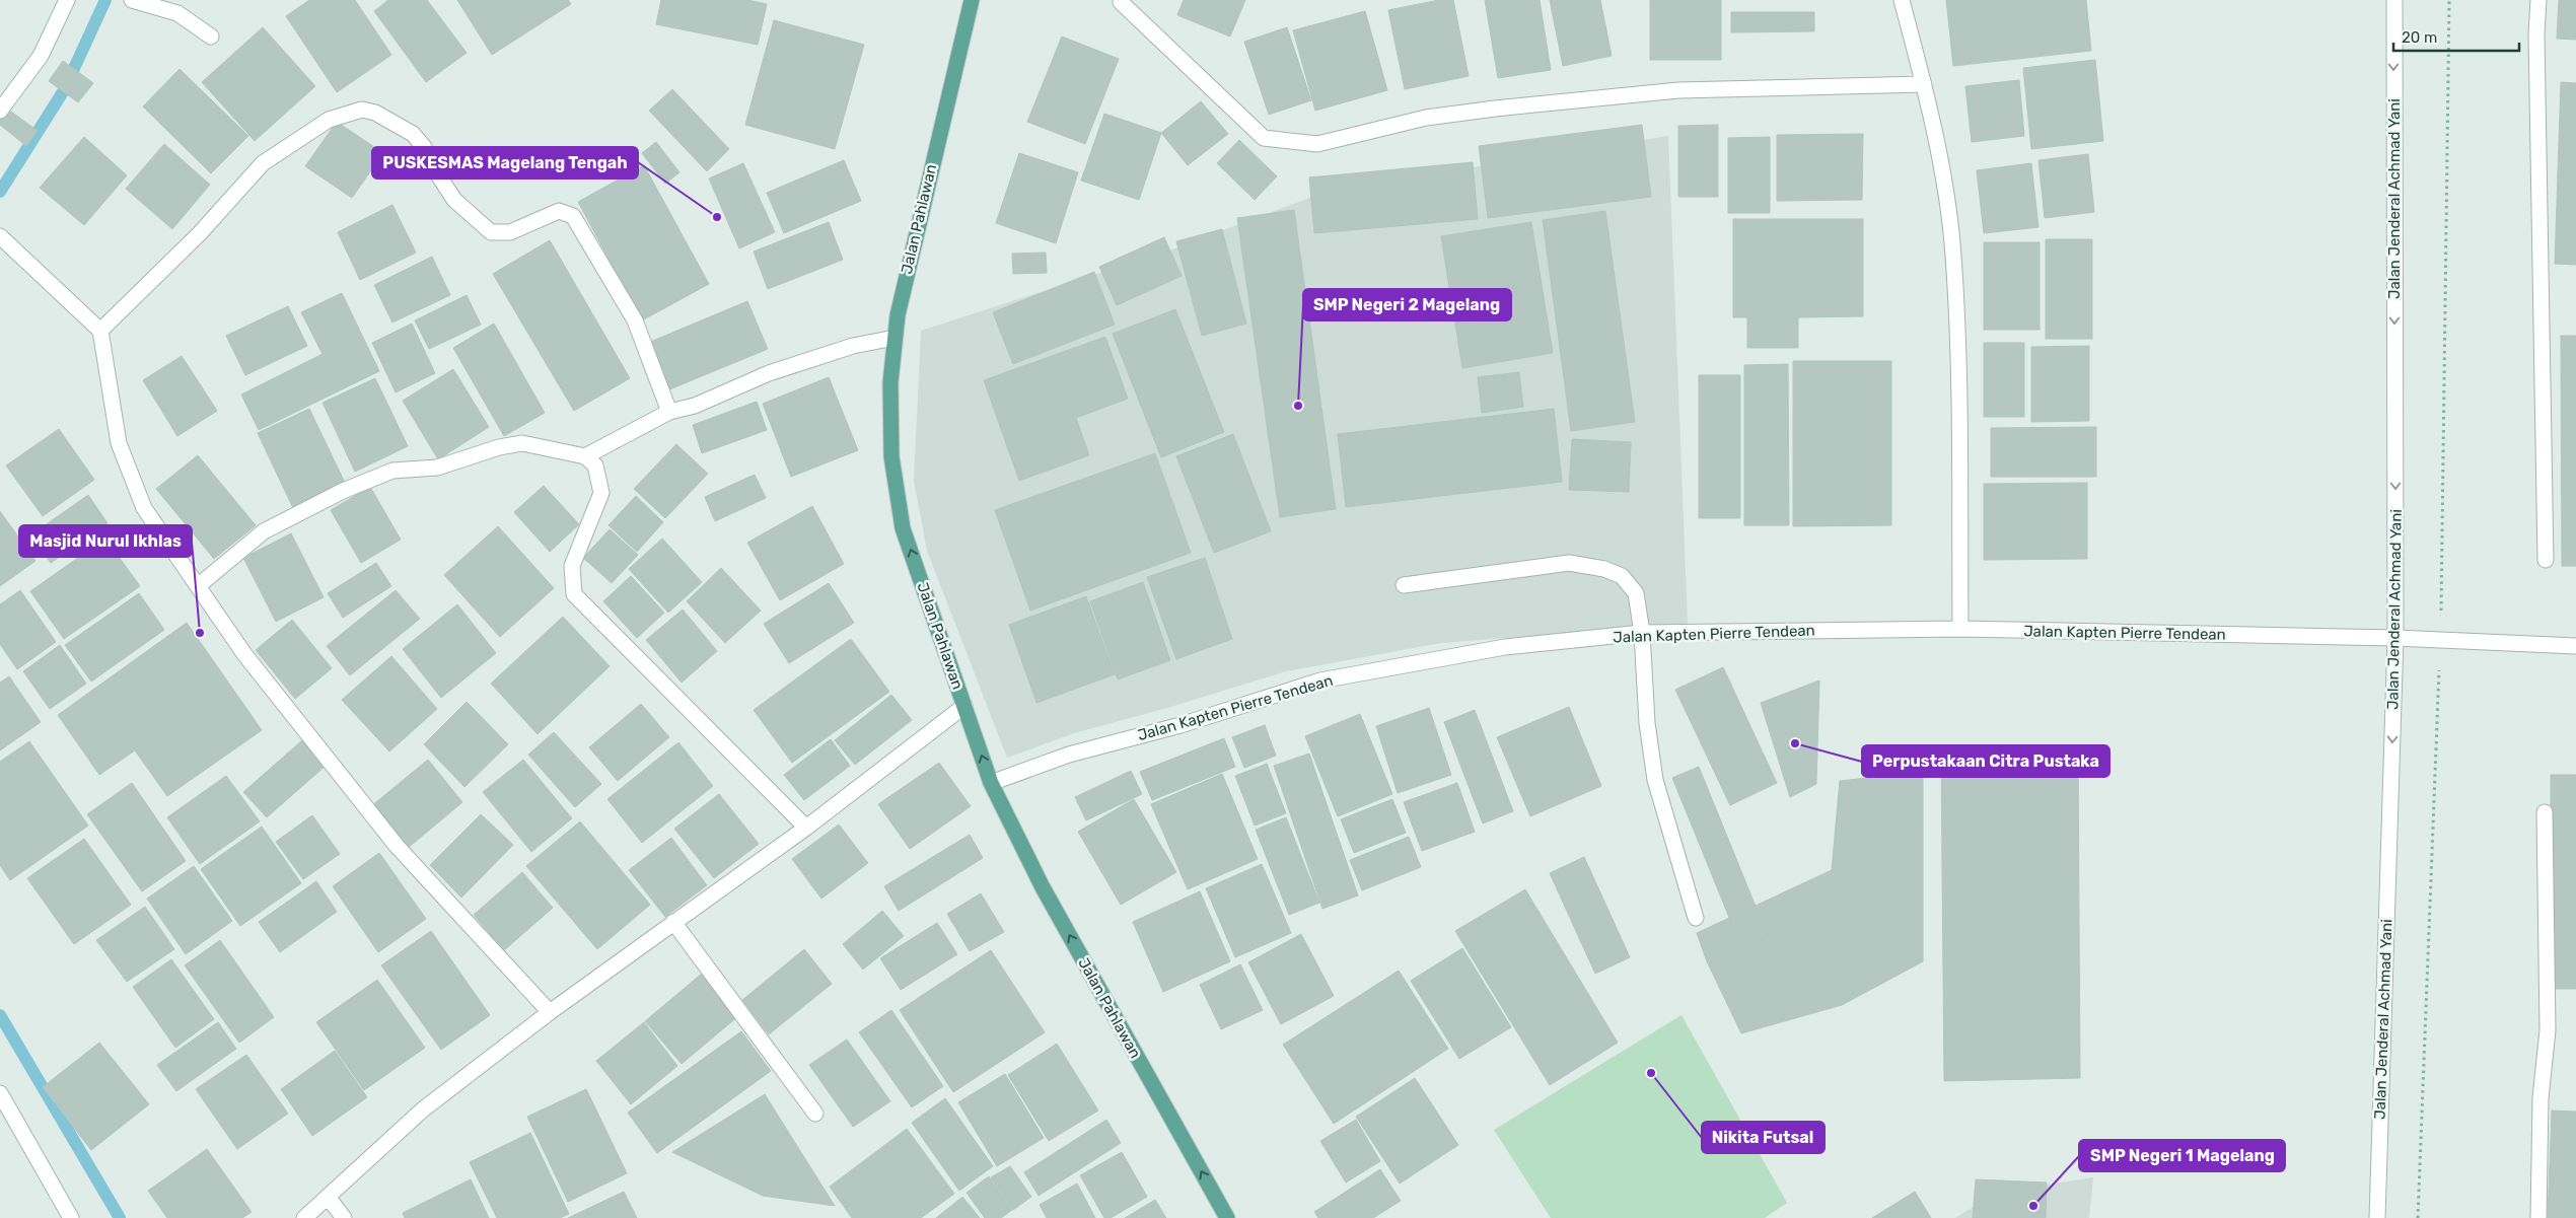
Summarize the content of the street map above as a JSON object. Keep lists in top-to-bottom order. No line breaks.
{"streets":{"main road":["Jalan Pahlawan"],"street":["Jalan Jenderal Achmad Yani","Jalan Kapten Pierre Tendean"]},"crossings":[["Jalan Jenderal Achmad Yani","Jalan Kapten Pierre Tendean"],["Jalan Pahlawan","Jalan Kapten Pierre Tendean"]],"one_way":["Jalan Jenderal Achmad Yani","Jalan Pahlawan"],"places":["PUSKESMAS Magelang Tengah","SMP Negeri 2 Magelang","Masjid Nurul Ikhlas","Perpustakaan Citra Pustaka","Nikita Futsal","SMP Negeri 1 Magelang"],"scale_bar":"20 m"}
